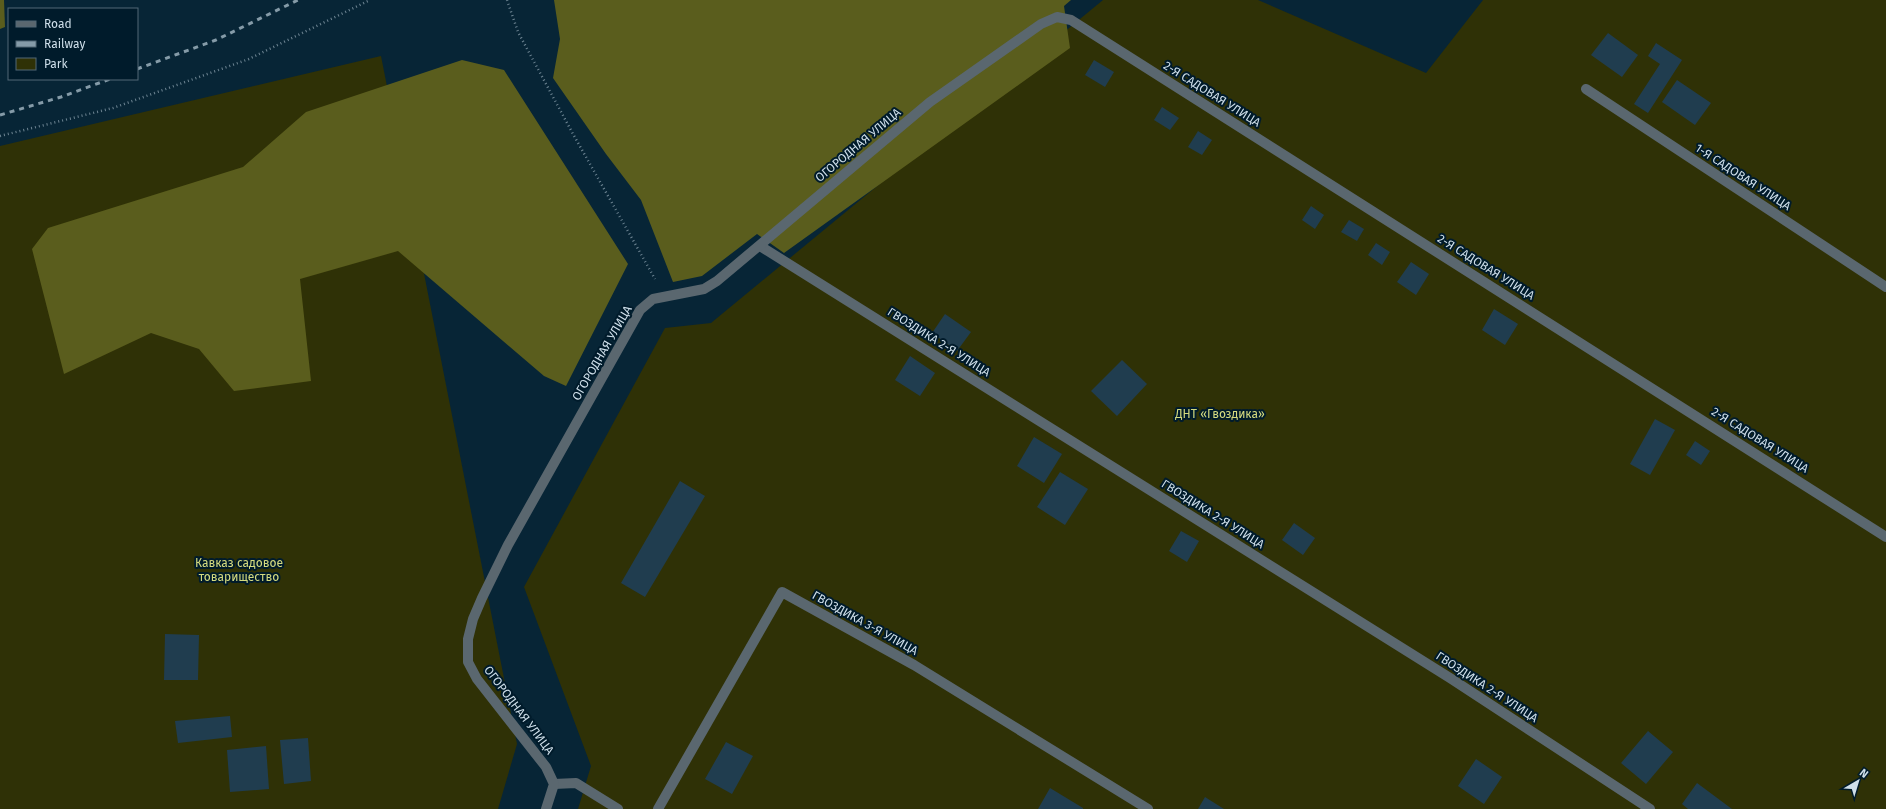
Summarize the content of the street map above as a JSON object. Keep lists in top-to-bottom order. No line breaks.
{"streets":{"street":["2-Я САДОВАЯ УЛИЦА","ОГОРОДНАЯ УЛИЦА","1-Я САДОВАЯ УЛИЦА","ГВОЗДИКА 2-Я УЛИЦА","ГВОЗДИКА 3-Я УЛИЦА"]},"crossings":[["2-Я САДОВАЯ УЛИЦА","ОГОРОДНАЯ УЛИЦА"],["ОГОРОДНАЯ УЛИЦА","ГВОЗДИКА 2-Я УЛИЦА"]],"parks":["ДНТ «Гвоздика»","Кавказ садовое товарищество"],"legend":["Road","Railway","Park"],"north":"top right"}
